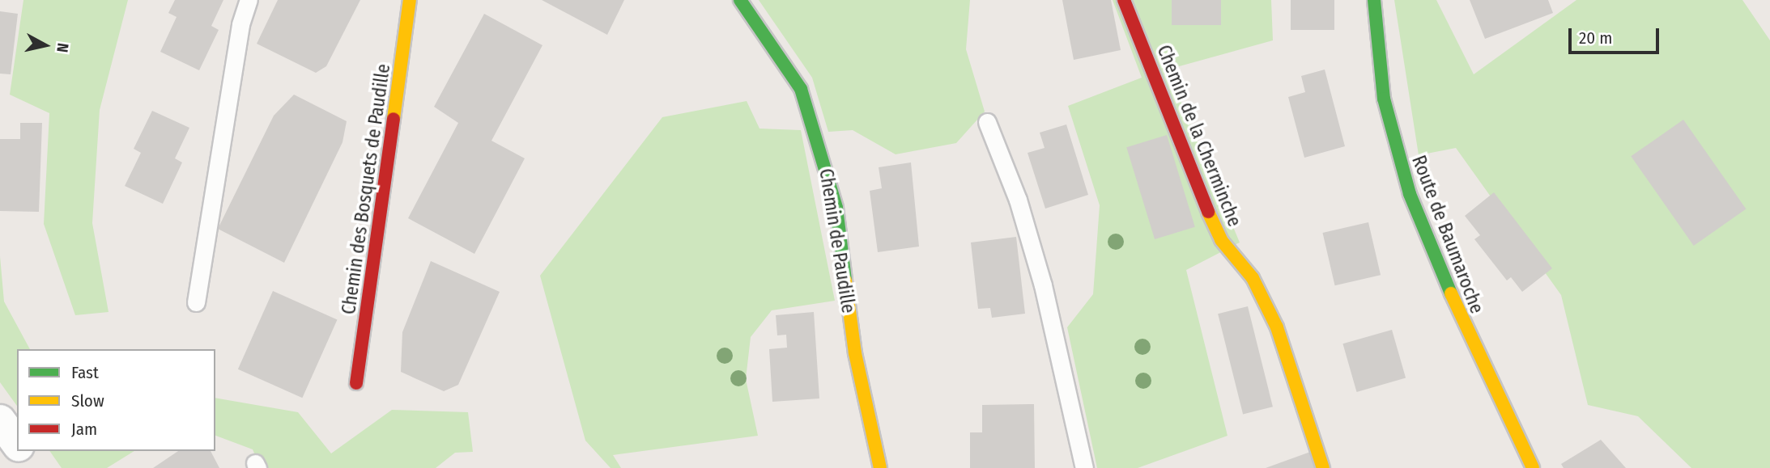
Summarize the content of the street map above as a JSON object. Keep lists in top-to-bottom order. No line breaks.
{"streets":{"street":["Chemin de la Cherminche","Chemin des Bosquets de Paudille","Route de Baumaroche","Chemin de Paudille"]},"legend":["Fast","Slow","Jam"],"scale_bar":"20 m","north":"right"}
